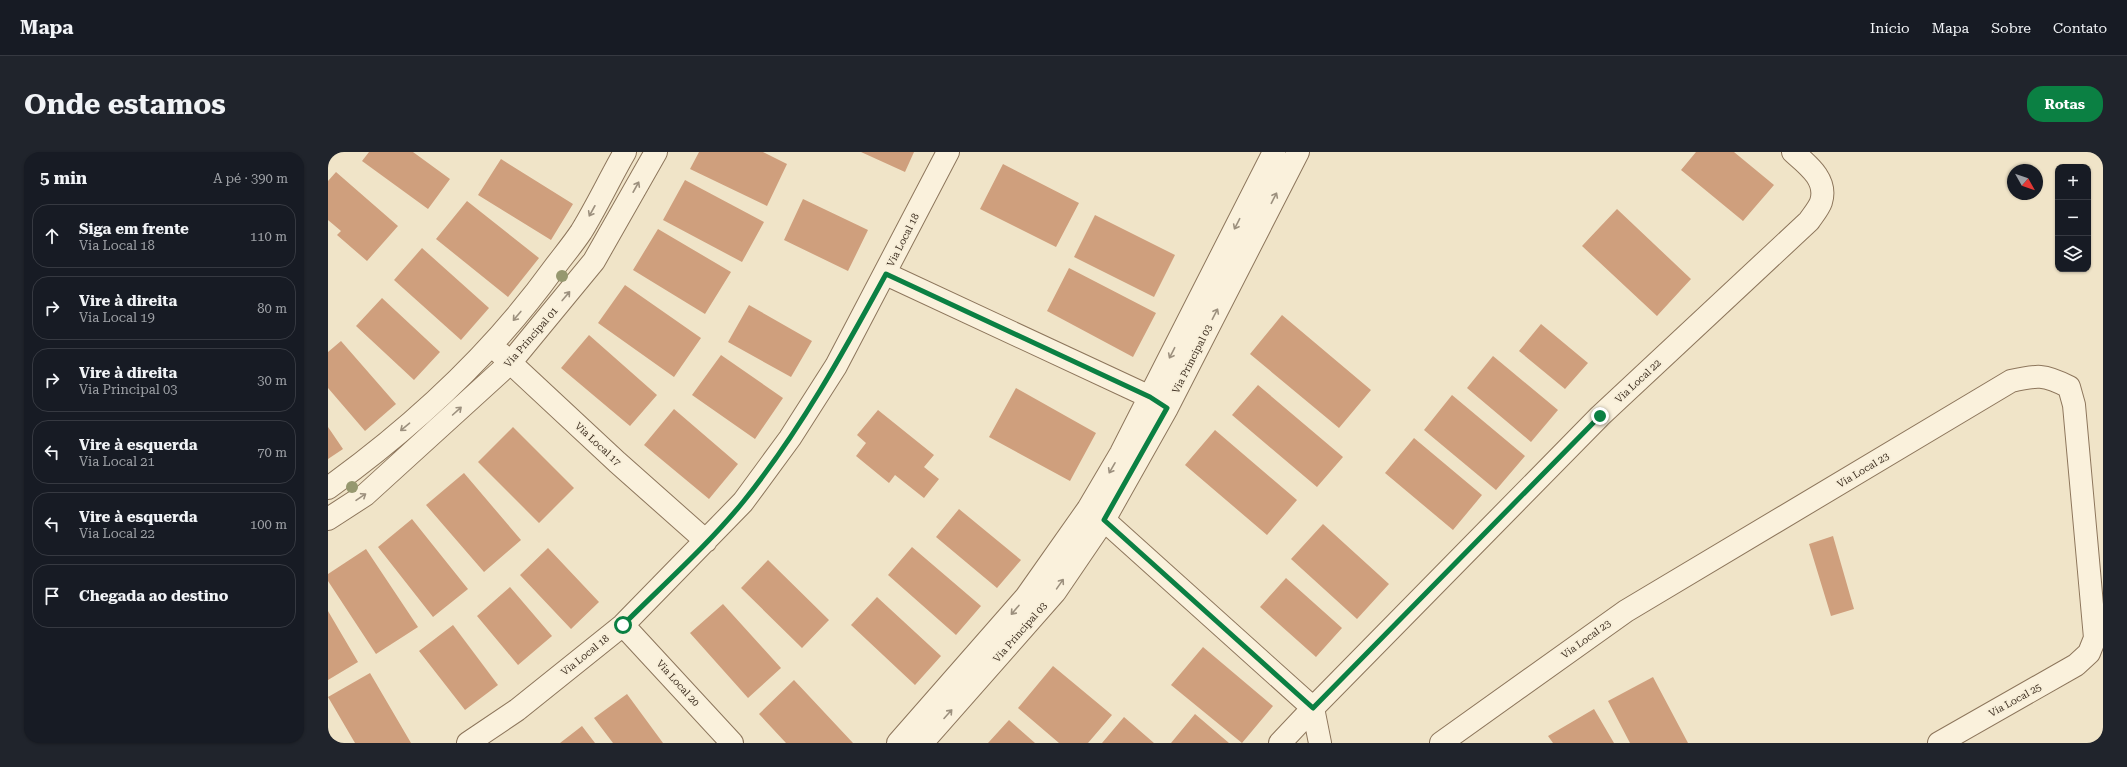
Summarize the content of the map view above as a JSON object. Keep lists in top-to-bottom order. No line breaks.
{"streets":{"street":["Via Local 18","Via Principal 01","Via Principal 03","Via Local 22","Via Local 17","Via Local 23","Via Local 20","Via Local 25"]},"crossings":[["Via Local 18","Via Local 17"],["Via Local 18","Via Local 20"],["Via Principal 01","Via Local 17"],["Via Local 23","Via Local 25"]],"north":"bottom right","page":{"header":"Mapa","nav":["Início","Mapa","Sobre","Contato"],"buttons":"Rotas","title":"Onde estamos","heading":["5 min","A pé · 390 m"],"map_buttons":["+","−"],"list":[["Siga em frente","Via Local 18","110 m"],["Vire à direita","Via Local 19","80 m"],["Vire à direita","Via Principal 03","30 m"],["Vire à esquerda","Via Local 21","70 m"],["Vire à esquerda","Via Local 22","100 m"],"Chegada ao destino"]}}
